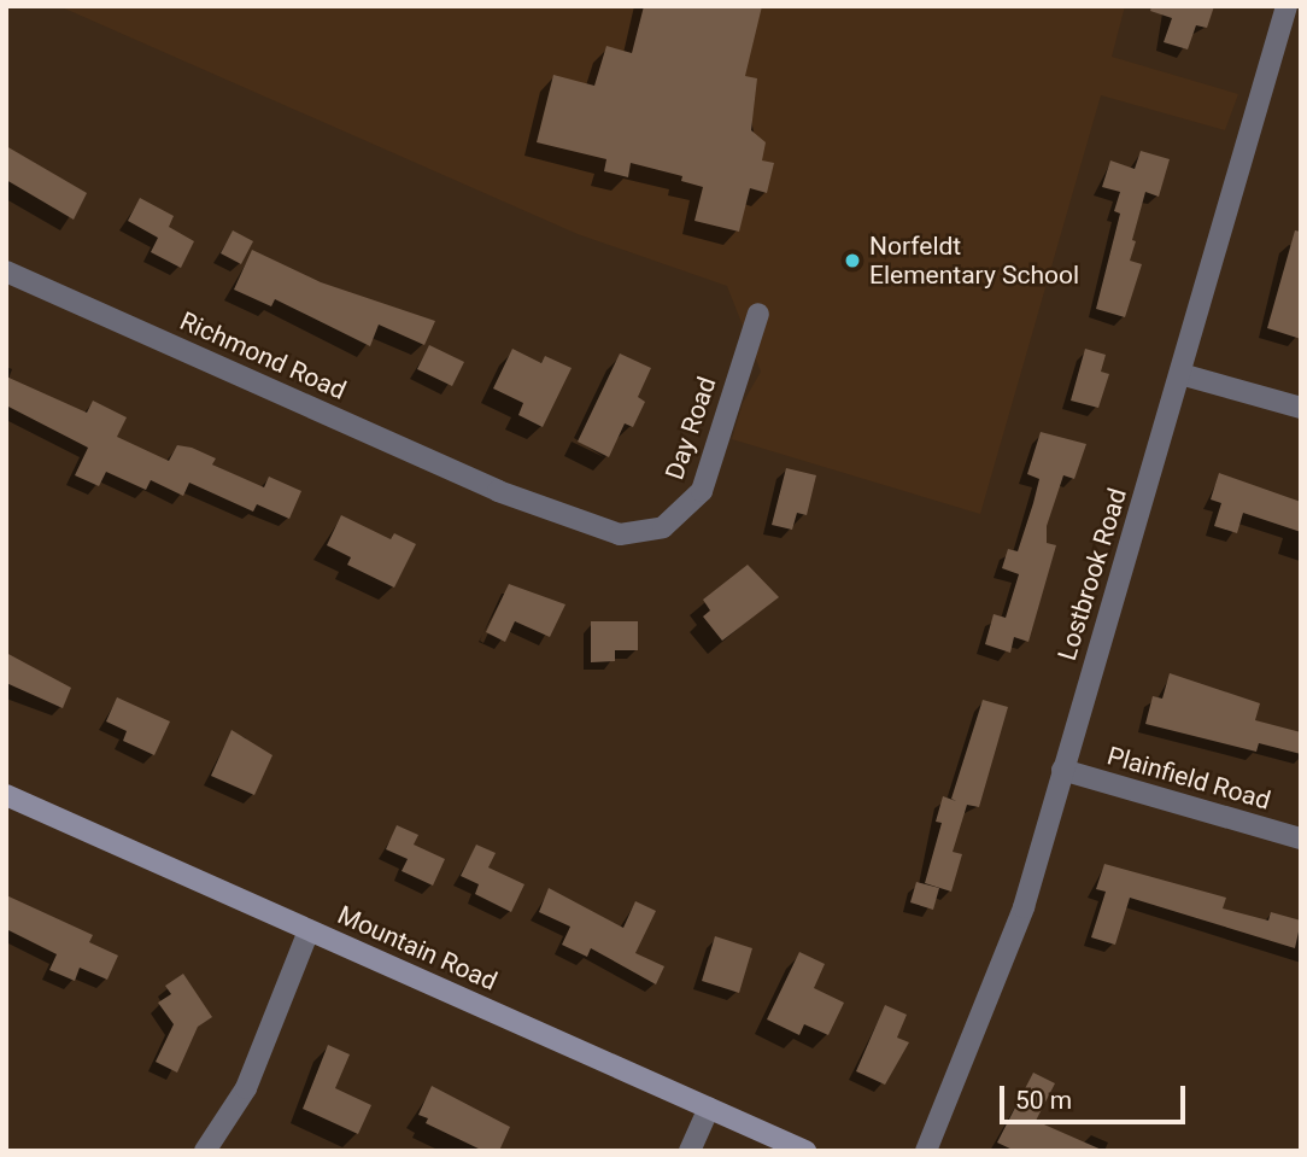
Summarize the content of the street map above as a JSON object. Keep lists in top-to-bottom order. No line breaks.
{"streets":{"main road":["Mountain Road"],"street":["Richmond Road","Day Road","Lostbrook Road","Plainfield Road"]},"crossings":[["Richmond Road","Day Road"],["Lostbrook Road","Plainfield Road"]],"places":["Norfeldt Elementary School"],"scale_bar":"50 m"}
